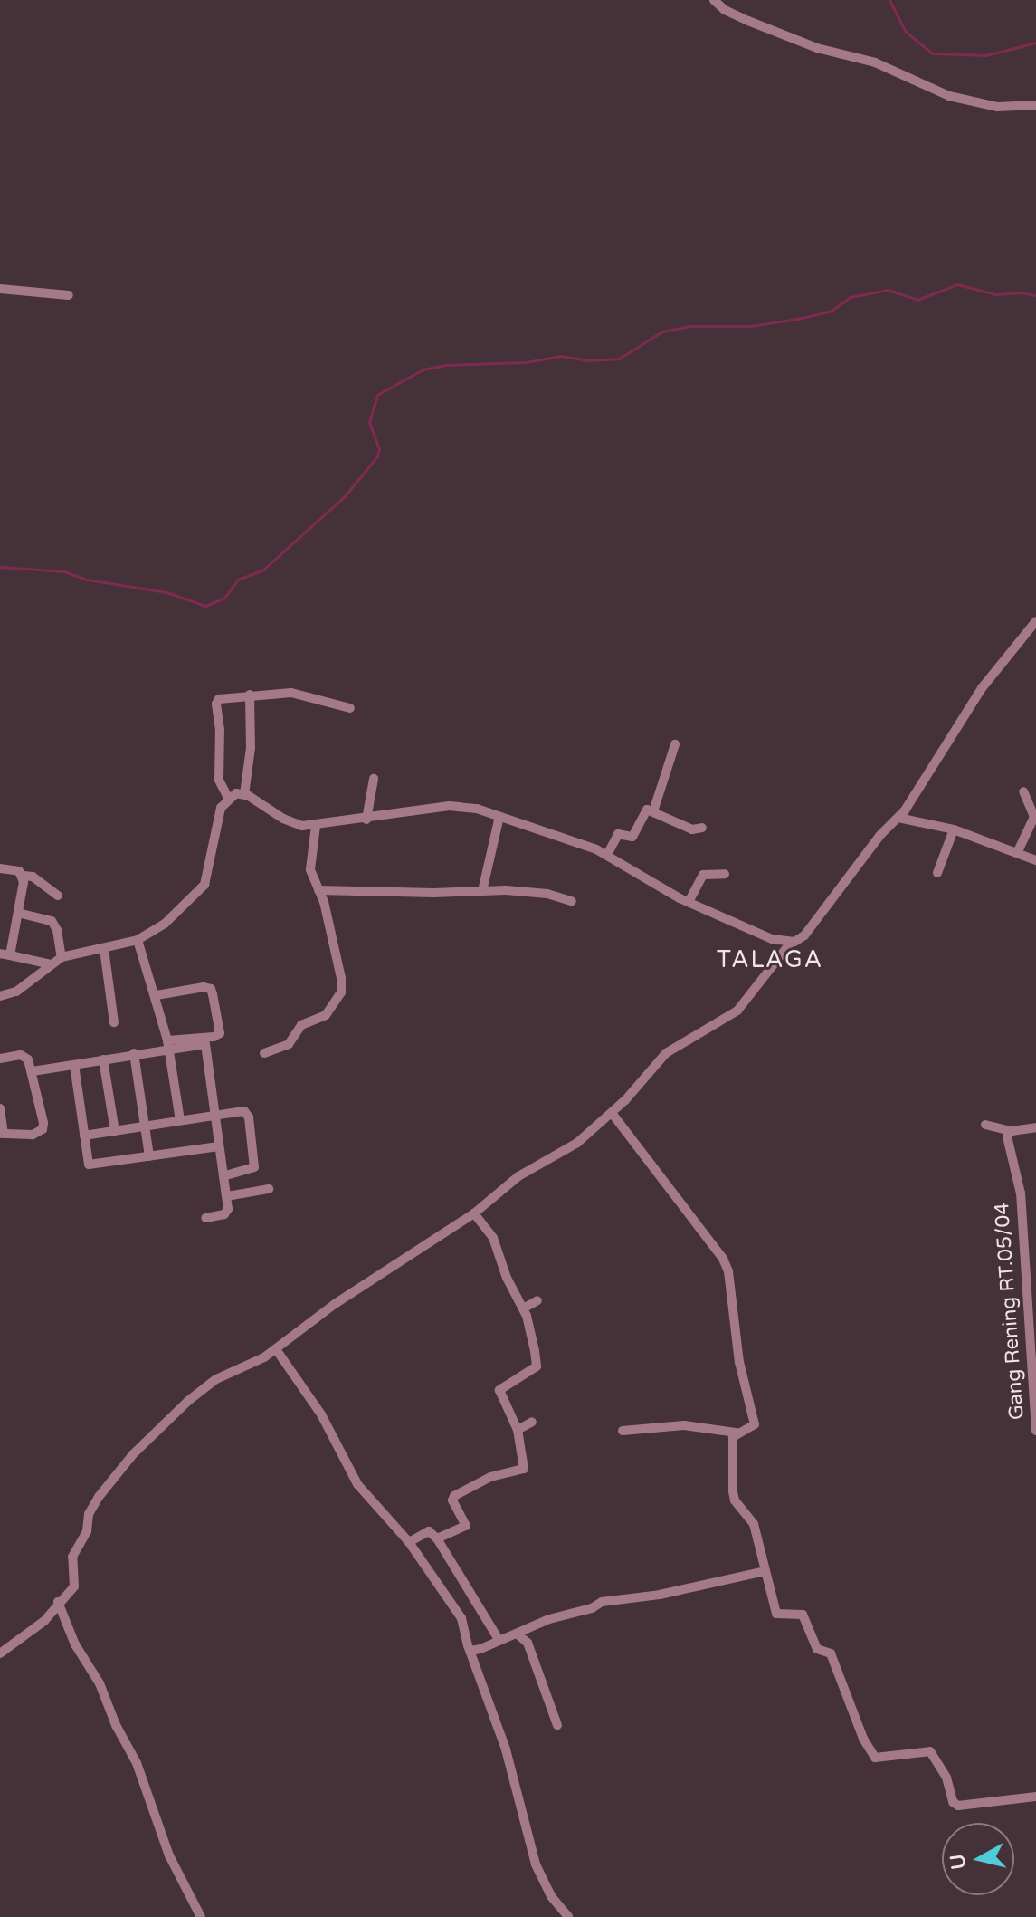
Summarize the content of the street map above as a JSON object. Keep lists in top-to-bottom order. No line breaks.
{"streets":{"street":["Gang Rening RT.05/04"]},"districts":["TALAGA"],"north":"left"}
